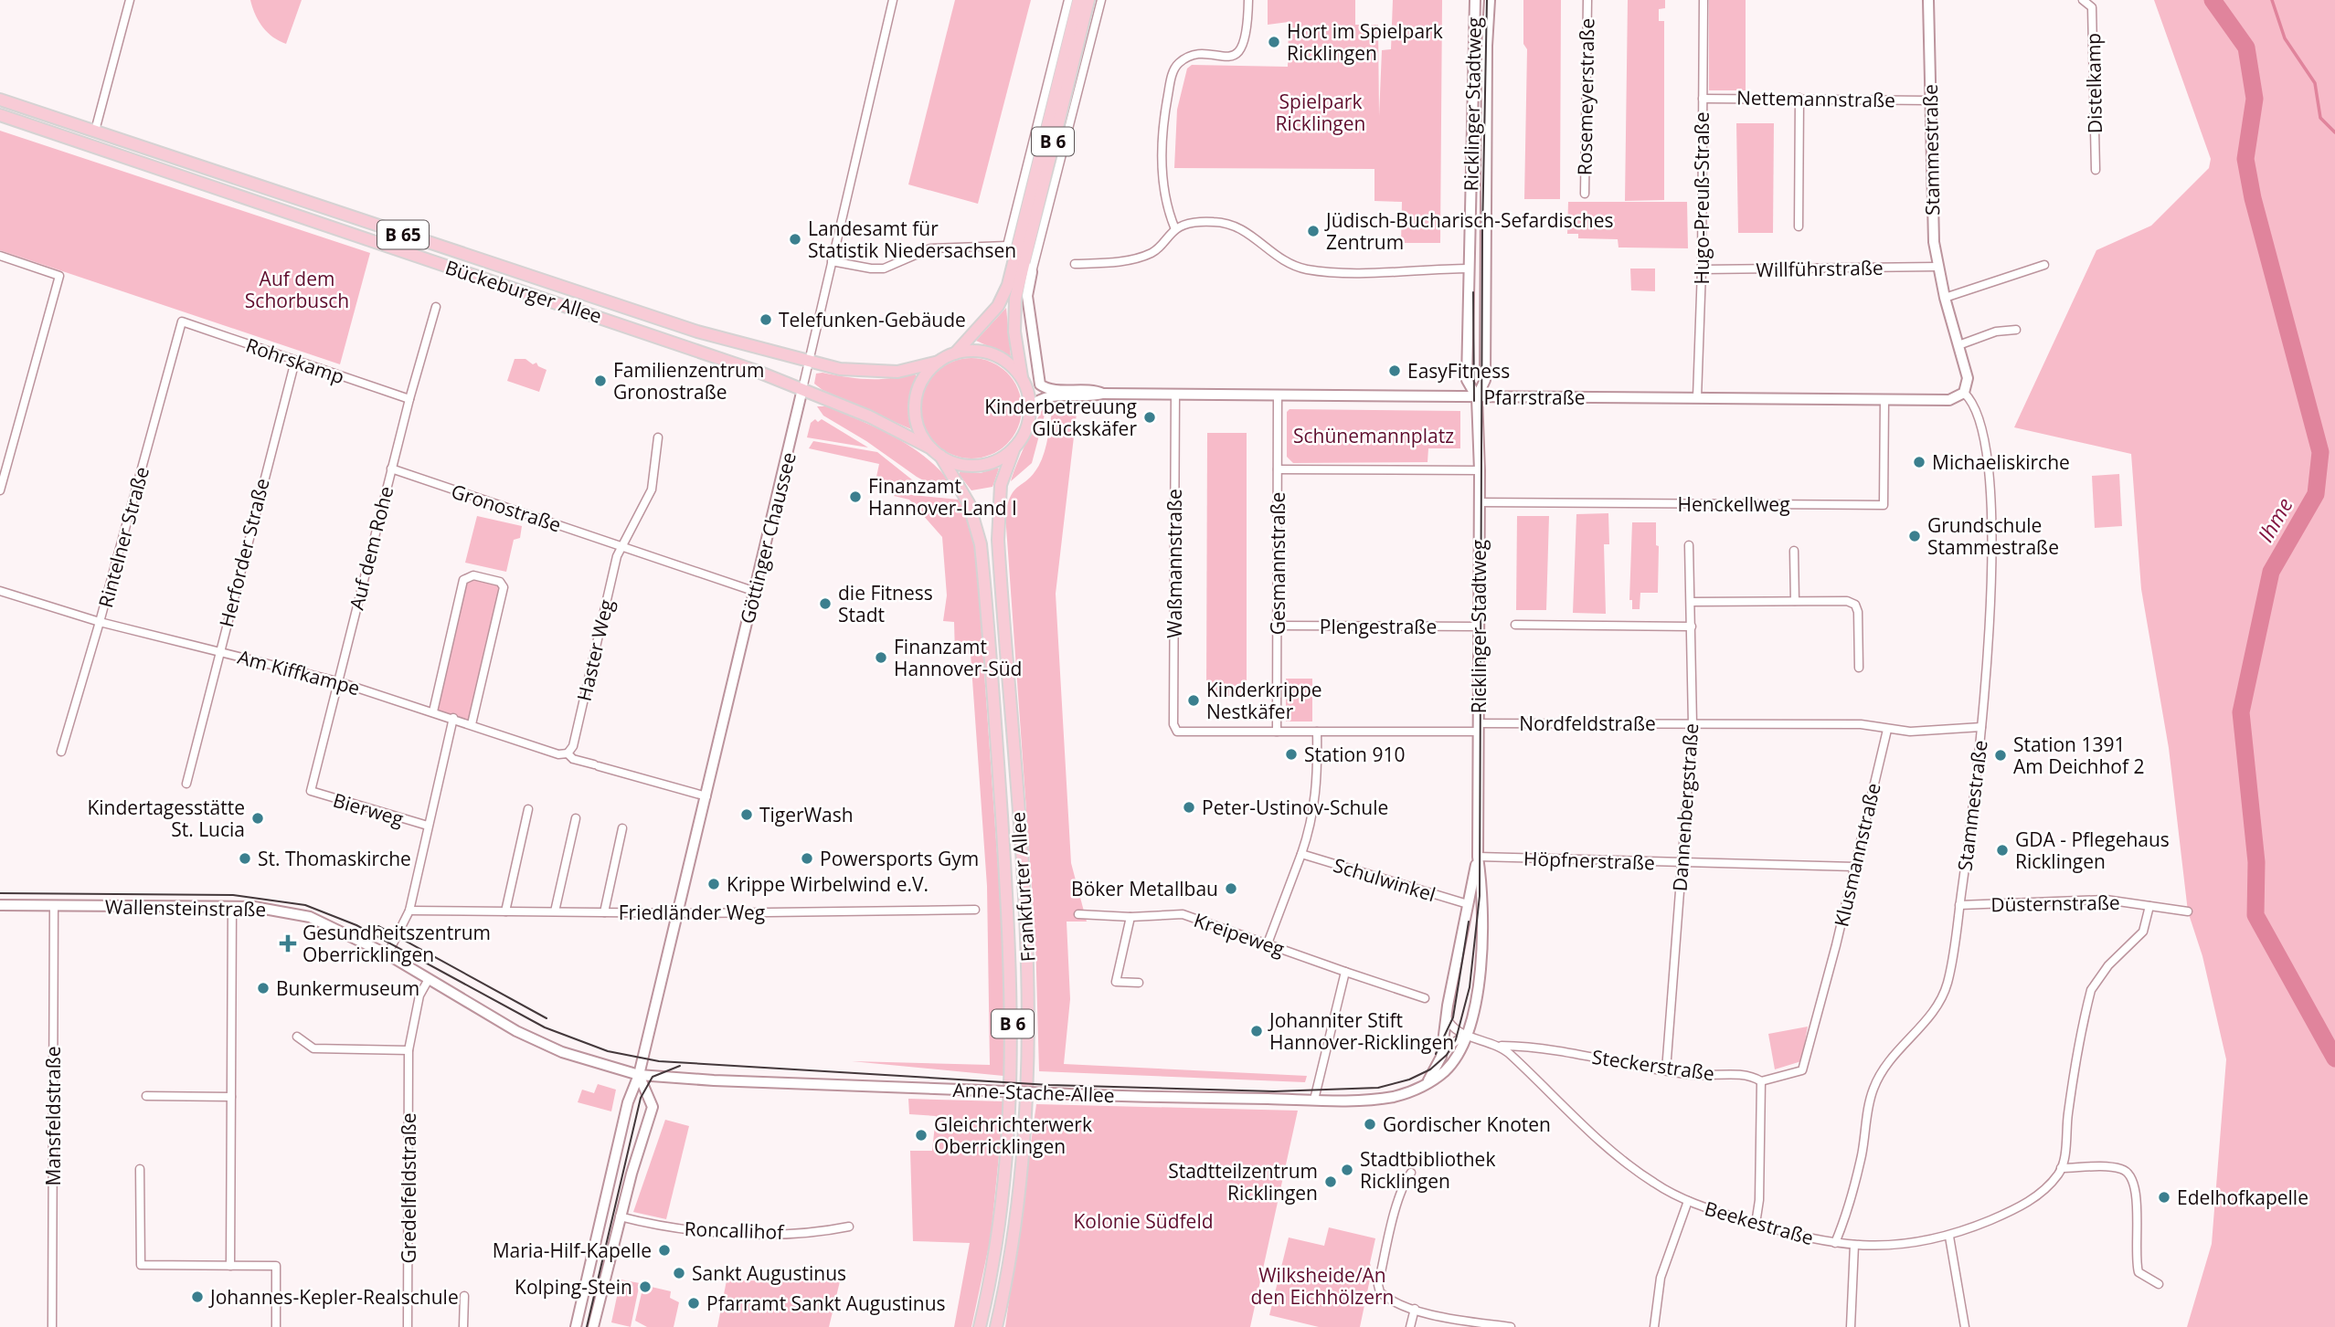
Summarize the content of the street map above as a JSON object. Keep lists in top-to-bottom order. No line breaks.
{"streets":{"main road":["B 6","B 65","Bückeburger Allee","Frankfurter Allee"],"street":["Distelkamp","Rosemeyerstraße","Nettemannstraße","Ricklinger Stadtweg","Stammestraße","Hugo-Preuß-Straße","Willführstraße","Rohrskamp","Pfarrstraße","Henckellweg","Gronostraße","Rintelner Straße","Göttinger Chaussee","Auf dem Rohe","Herforder Straße","Waßmannstraße","Gesmannstraße","Plengestraße","Haster Weg","Am Kiffkampe","Nordfeldstraße","Dannenbergstraße","Bierweg","Klusmannstraße","Höpfnerstraße","Schulwinkel","Düsternstraße","Wallensteinstraße","Friedländer Weg","Kreipeweg","Steckerstraße","Anne-Stache-Allee","Mansfeldstraße","Gredelfeldstraße","Beekestraße","Roncallihof"]},"crossings":[["Nettemannstraße","Stammestraße"],["Nettemannstraße","Hugo-Preuß-Straße"],["Ricklinger Stadtweg","Pfarrstraße"],["Ricklinger Stadtweg","Henckellweg"],["Ricklinger Stadtweg","Plengestraße"],["Ricklinger Stadtweg","Nordfeldstraße"],["Ricklinger Stadtweg","Höpfnerstraße"],["Ricklinger Stadtweg","Schulwinkel"],["Ricklinger Stadtweg","Anne-Stache-Allee"],["Ricklinger Stadtweg","Beekestraße"],["B 6","Bückeburger Allee"],["B 6","Pfarrstraße"],["B 6","Frankfurter Allee"],["Stammestraße","Willführstraße"],["Stammestraße","Pfarrstraße"],["Stammestraße","Düsternstraße"],["Stammestraße","Beekestraße"],["Hugo-Preuß-Straße","Willführstraße"],["Hugo-Preuß-Straße","Pfarrstraße"],["Bückeburger Allee","Pfarrstraße"],["Bückeburger Allee","Göttinger Chaussee"],["Bückeburger Allee","Frankfurter Allee"],["Rohrskamp","Rintelner Straße"],["Rohrskamp","Auf dem Rohe"],["Rohrskamp","Herforder Straße"],["Pfarrstraße","Henckellweg"],["Pfarrstraße","Waßmannstraße"],["Pfarrstraße","Gesmannstraße"],["Pfarrstraße","Frankfurter Allee"],["Gronostraße","Göttinger Chaussee"],["Gronostraße","Auf dem Rohe"],["Gronostraße","Haster Weg"],["Rintelner Straße","Am Kiffkampe"],["Göttinger Chaussee","Am Kiffkampe"],["Göttinger Chaussee","Wallensteinstraße"],["Göttinger Chaussee","Friedländer Weg"],["Göttinger Chaussee","Anne-Stache-Allee"],["Auf dem Rohe","Am Kiffkampe"],["Auf dem Rohe","Bierweg"],["Herforder Straße","Am Kiffkampe"],["Waßmannstraße","Nordfeldstraße"],["Gesmannstraße","Plengestraße"],["Gesmannstraße","Nordfeldstraße"],["Haster Weg","Am Kiffkampe"],["Nordfeldstraße","Dannenbergstraße"],["Nordfeldstraße","Klusmannstraße"],["Dannenbergstraße","Höpfnerstraße"],["Dannenbergstraße","Steckerstraße"],["Klusmannstraße","Höpfnerstraße"],["Klusmannstraße","Steckerstraße"],["Wallensteinstraße","Anne-Stache-Allee"],["Wallensteinstraße","Mansfeldstraße"],["Wallensteinstraße","Gredelfeldstraße"],["Steckerstraße","Beekestraße"],["Anne-Stache-Allee","Beekestraße"]],"water":["Ihme"],"parks":["Spielpark Ricklingen","Auf dem Schorbusch","Schünemannplatz","Kolonie Südfeld","Wilksheide/An den Eichhölzern"],"places":{"other":["Hort im Spielpark Ricklingen","Jüdisch-Bucharisch-Sefardisches Zentrum","Landesamt für Statistik Niedersachsen","Telefunken-Gebäude","EasyFitness","Familienzentrum Gronostraße","Kinderbetreuung Glückskäfer","Michaeliskirche","Finanzamt Hannover-Land I","Grundschule Stammestraße","die Fitness Stadt","Finanzamt Hannover-Süd","Kinderkrippe Nestkäfer","Station 910","Station 1391 Am Deichhof 2","Peter-Ustinov-Schule","TigerWash","Kindertagesstätte St. Lucia","GDA - Pflegehaus Ricklingen","St. Thomaskirche","Powersports Gym","Krippe Wirbelwind e.V.","Böker Metallbau","Bunkermuseum","Johanniter Stift Hannover-Ricklingen","Gordischer Knoten","Gleichrichterwerk Oberricklingen","Stadtbibliothek Ricklingen","Stadtteilzentrum Ricklingen","Edelhofkapelle","Maria-Hilf-Kapelle","Sankt Augustinus","Kolping-Stein","Johannes-Kepler-Realschule","Pfarramt Sankt Augustinus"],"health":["Gesundheitszentrum Oberricklingen"]}}
